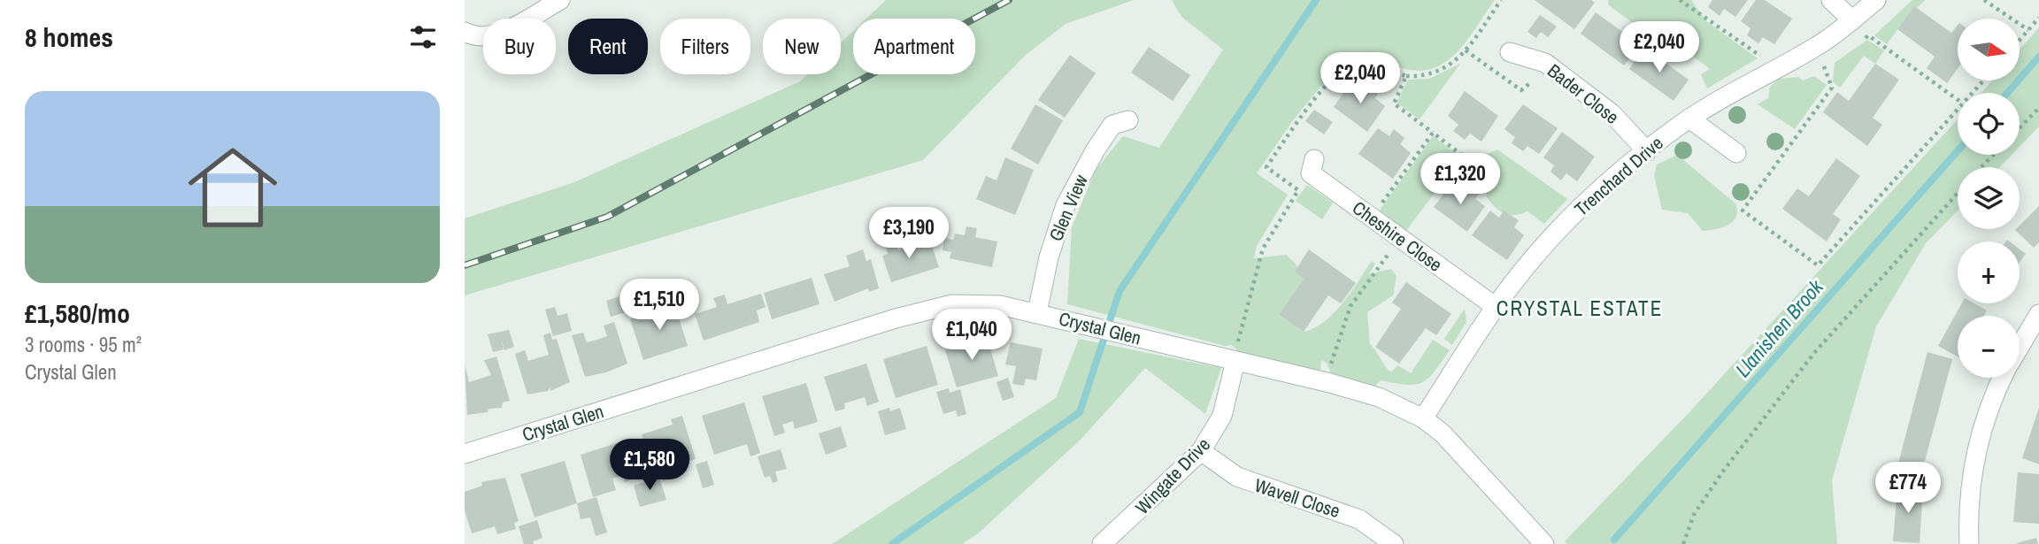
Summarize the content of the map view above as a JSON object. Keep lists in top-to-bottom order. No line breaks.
{"streets":{"street":["Bader Close","Trenchard Drive","Glen View","Cheshire Close","Crystal Glen","Wingate Drive","Wavell Close"]},"crossings":[["Bader Close","Trenchard Drive"],["Trenchard Drive","Cheshire Close"],["Trenchard Drive","Crystal Glen"],["Glen View","Crystal Glen"],["Crystal Glen","Wingate Drive"],["Wingate Drive","Wavell Close"]],"districts":["CRYSTAL ESTATE"],"water":["Llanishen Brook"],"north":"right","page":{"heading":"8 homes","map_buttons":["+","−"],"chip":["Buy","Rent","Filters","New","Apartment"],"price":["£2,040","£2,040","£1,320","£3,190","£1,510","£1,040","£1,580","£774"],"list":[{"name":"£1,580/mo","note":"3 rooms · 95 m² · Crystal Glen"}]}}
